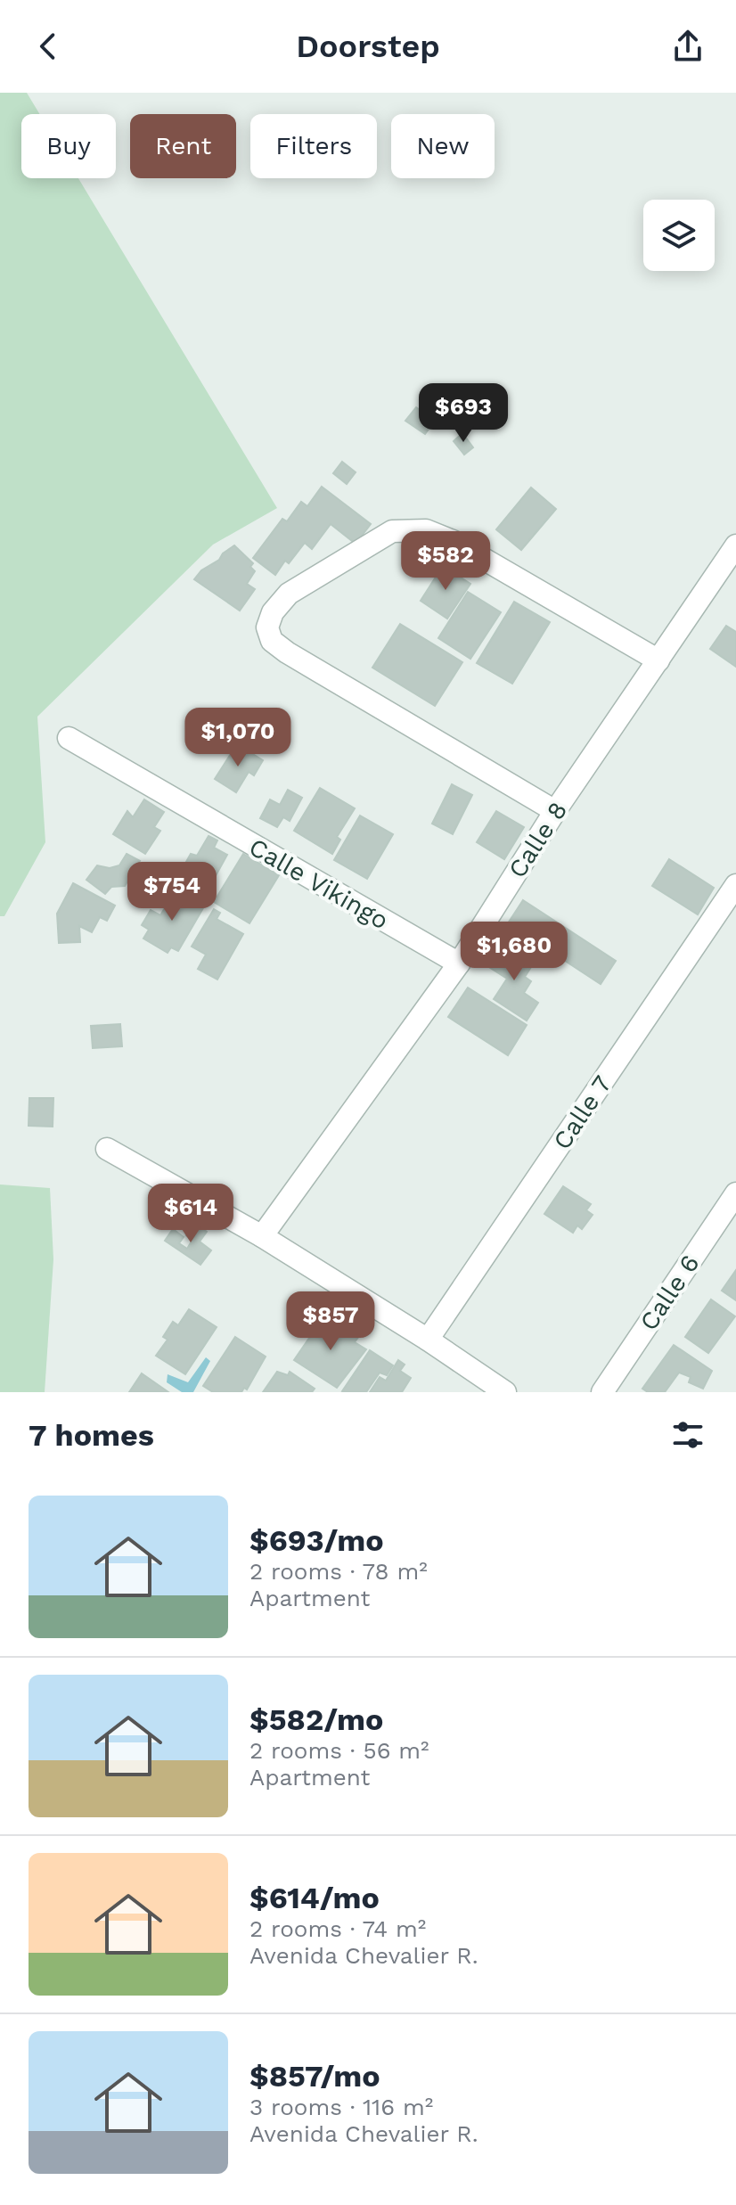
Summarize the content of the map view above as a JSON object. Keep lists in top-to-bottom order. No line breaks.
{"streets":{"street":["Calle 8","Calle Vikingo","Calle 7","Calle 6"]},"crossings":[["Calle 8","Calle Vikingo"]],"page":{"header":"Doorstep","chip":["Buy","Rent","Filters","New"],"price":["$693","$582","$1,070","$754","$1,680","$614","$857"],"heading":"7 homes","list":[{"name":"$693/mo","note":"2 rooms · 78 m² · Apartment"},{"name":"$582/mo","note":"2 rooms · 56 m² · Apartment"},{"name":"$614/mo","note":"2 rooms · 74 m² · Avenida Chevalier R."},{"name":"$857/mo","note":"3 rooms · 116 m² · Avenida Chevalier R."}]}}
